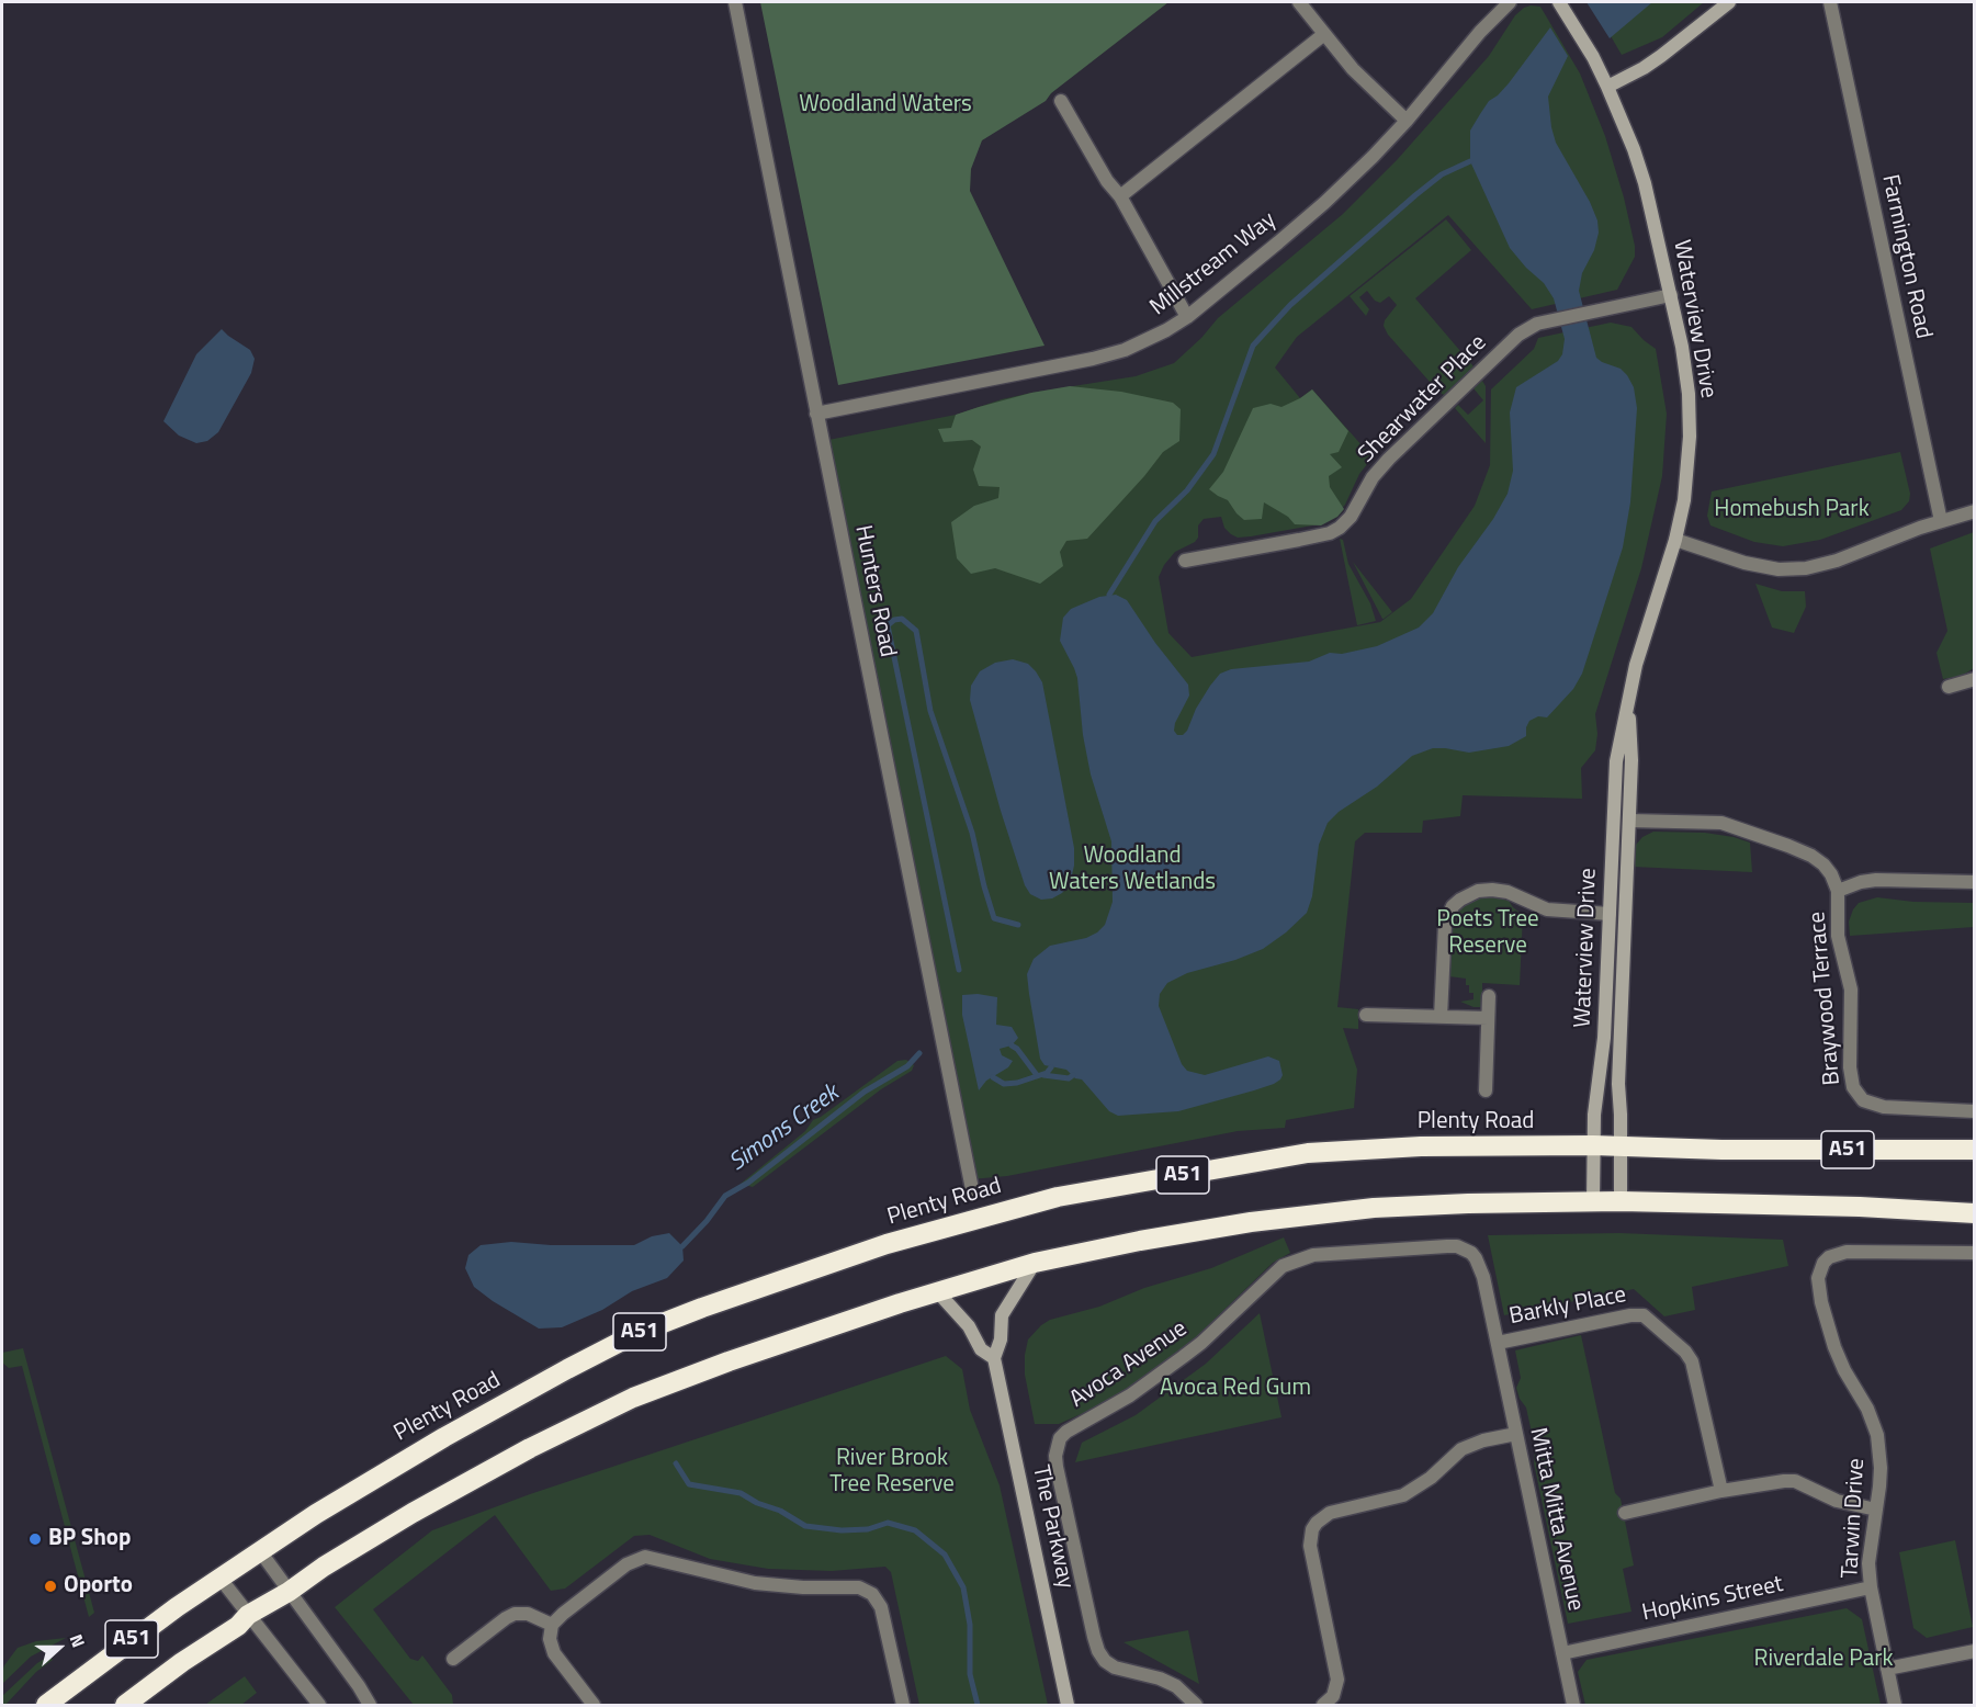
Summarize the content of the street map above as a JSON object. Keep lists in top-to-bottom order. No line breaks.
{"streets":{"highway":["Plenty Road","A51"],"street":["Farmington Road","Millstream Way","Waterview Drive","Shearwater Place","Hunters Road","Braywood Terrace","Barkly Place","Avoca Avenue","Tarwin Drive","Mitta Mitta Avenue","The Parkway","Hopkins Street"]},"crossings":[["Millstream Way","Hunters Road"],["Waterview Drive","Shearwater Place"],["Waterview Drive","Braywood Terrace"],["Waterview Drive","Plenty Road"],["Waterview Drive","A51"],["A51","The Parkway"],["Barkly Place","Avoca Avenue"],["Barkly Place","Mitta Mitta Avenue"],["Avoca Avenue","Mitta Mitta Avenue"],["Tarwin Drive","Hopkins Street"],["Mitta Mitta Avenue","Hopkins Street"]],"water":["Simons Creek"],"parks":["Woodland Waters","Homebush Park","Woodland Waters Wetlands","Poets Tree Reserve","Avoca Red Gum","River Brook Tree Reserve","Riverdale Park"],"places":["BP Shop","Oporto"],"north":"right"}
